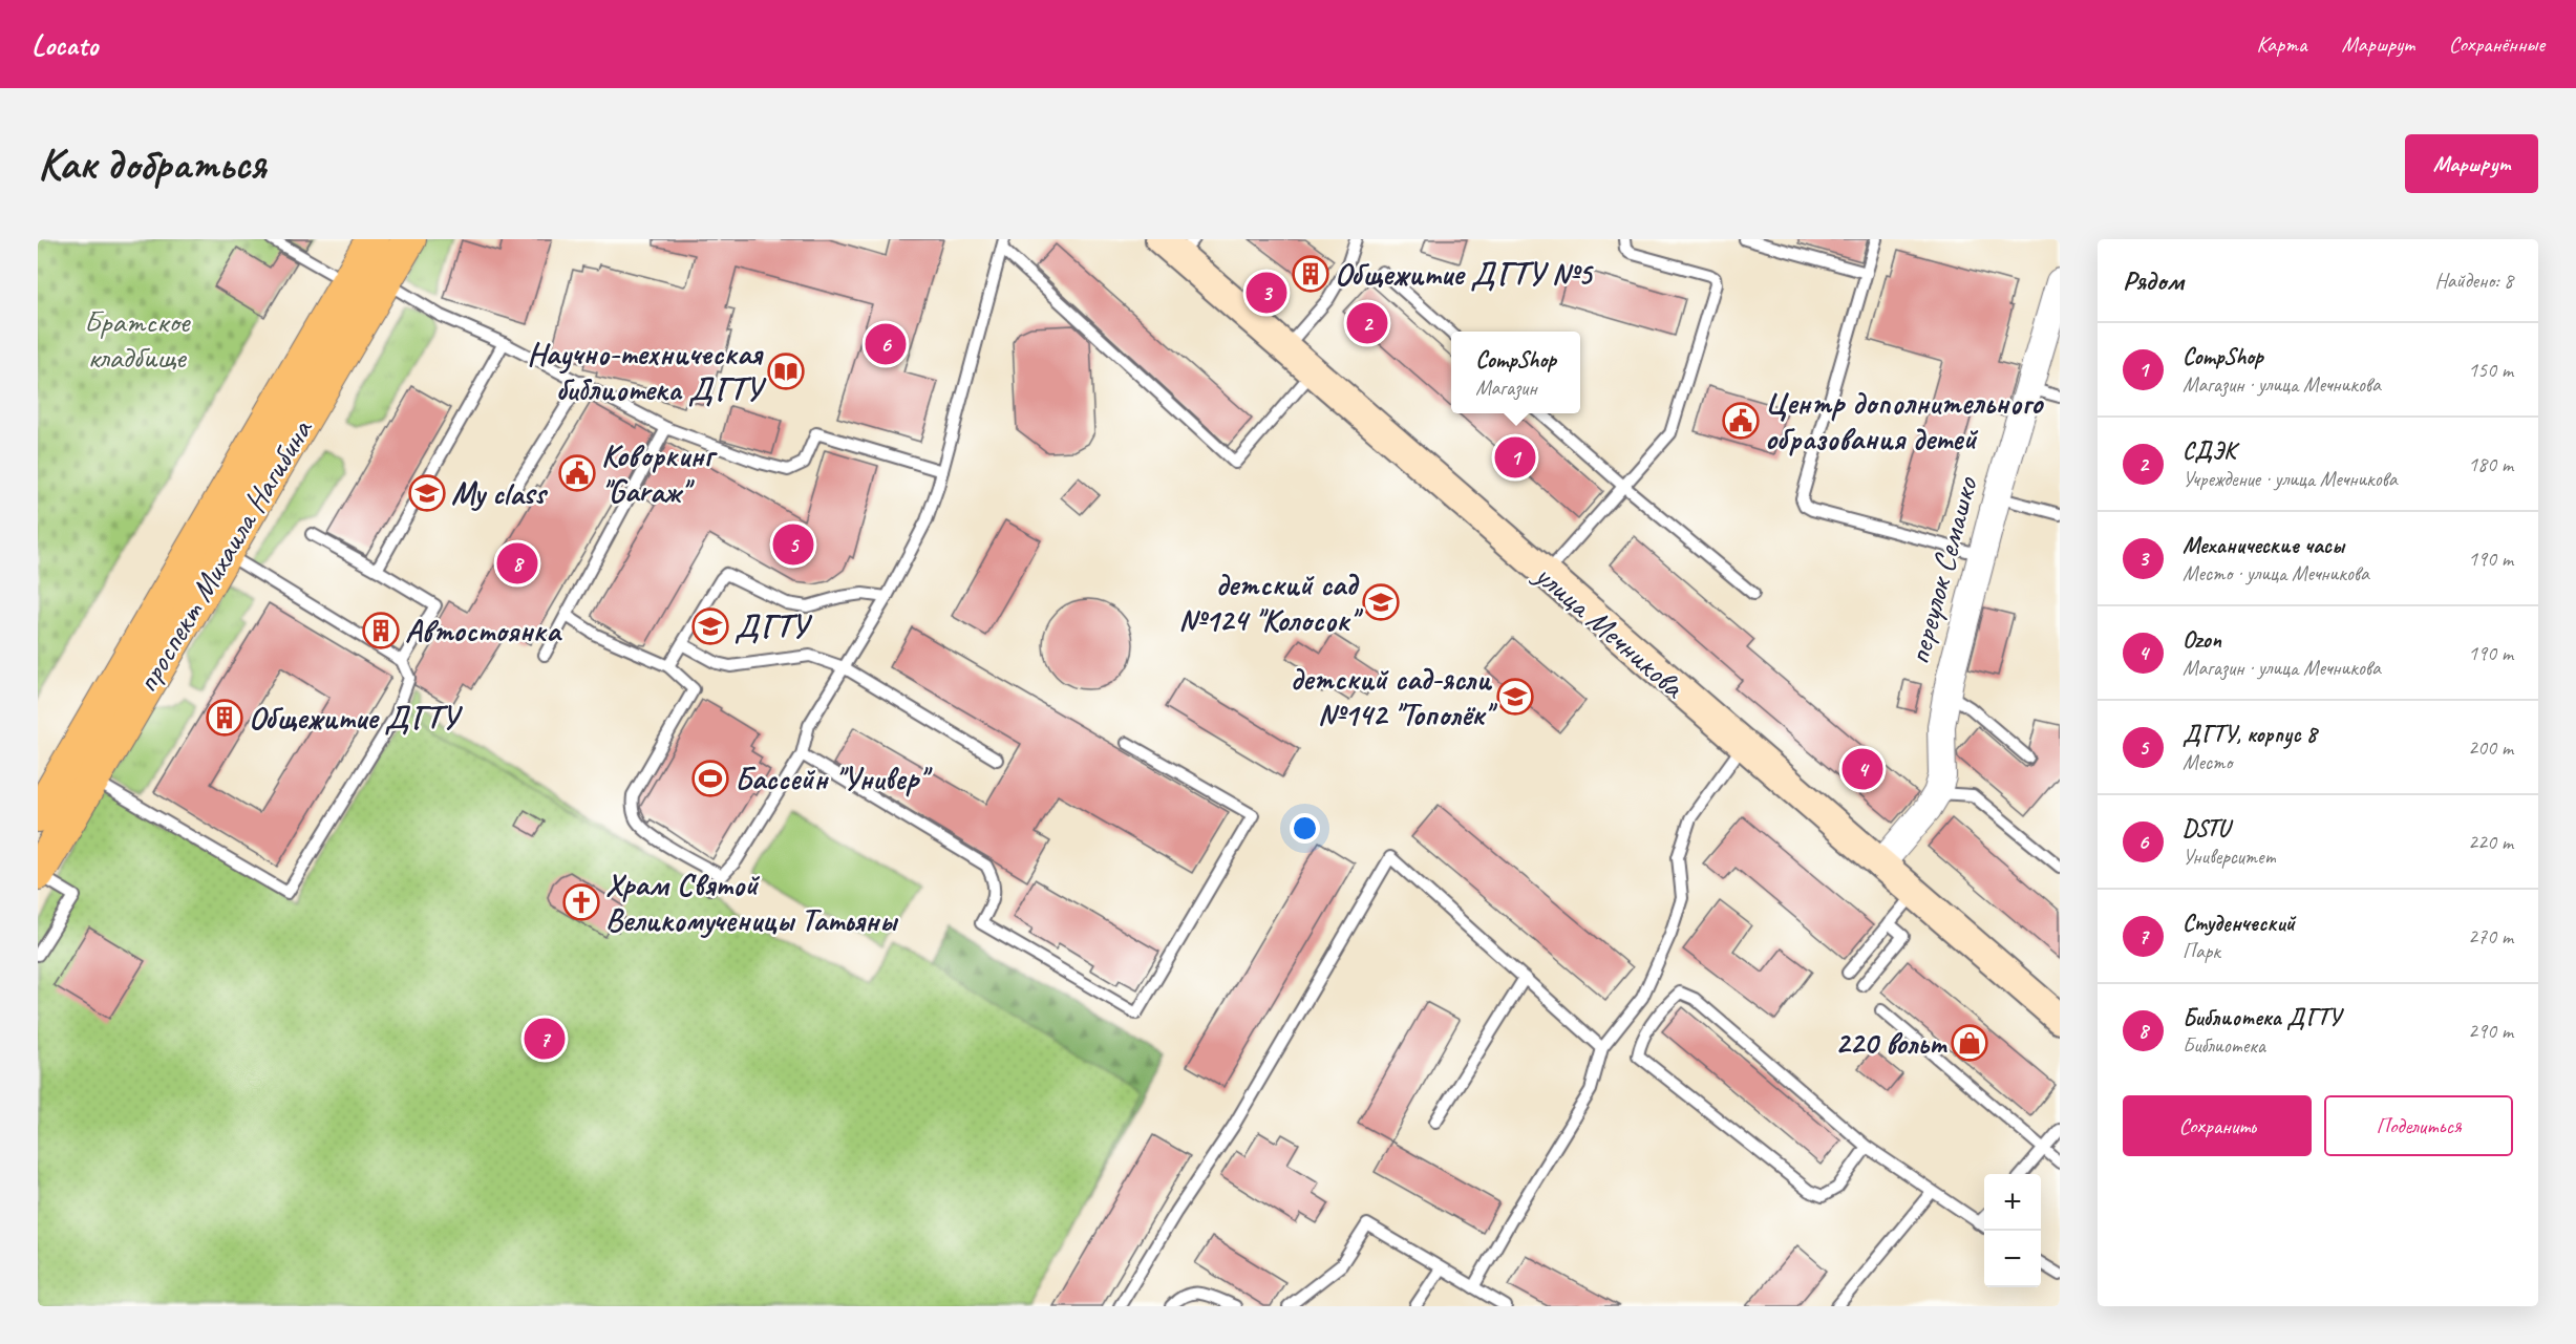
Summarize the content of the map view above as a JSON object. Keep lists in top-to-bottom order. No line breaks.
{"streets":{"main road":["проспект Михаила Нагибина","улица Мечникова"],"street":["переулок Семашко"]},"crossings":[["переулок Семашко","улица Мечникова"]],"parks":["Братское кладбище"],"places":{"building":["Общежитие ДГТУ №5","Автостоянка","Общежитие ДГТУ"],"library":["Научно-техническая библиотека ДГТУ"],"public building":["Центр дополнительного образования детей","Коворкинг \"Gаraж\""],"school or university":["My class","детский сад №124 \"Колосок\"","ДГТУ","детский сад-ясли №142 \"Тополёк\""],"sports":["Бассейн \"Универ\""],"church":["Храм Святой Великомученицы Татьяны"],"shop":["220 вольт"]},"page":{"header":"Locato","nav":["Карта","Маршрут","Сохранённые"],"buttons":["Маршрут",["Сохранить","Поделиться"]],"title":"Как добраться","heading":["Рядом","Найдено: 8"],"pins":["3","2","6","1","5","8","4","7"],"list":[{"mark":"1","name":"CompShop","note":"Магазин · улица Мечникова","value":"150 m"},{"mark":"2","name":"СДЭК","note":"Учреждение · улица Мечникова","value":"180 m"},{"mark":"3","name":"Механические часы","note":"Место · улица Мечникова","value":"190 m"},{"mark":"4","name":"Ozon","note":"Магазин · улица Мечникова","value":"190 m"},{"mark":"5","name":"ДГТУ, корпус 8","note":"Место","value":"200 m"},{"mark":"6","name":"DSTU","note":"Университет","value":"220 m"},{"mark":"7","name":"Студенческий","note":"Парк","value":"270 m"},{"mark":"8","name":"Библиотека ДГТУ","note":"Библиотека","value":"290 m"}],"popup":["CompShop","Магазин"],"map_buttons":["+","−"]}}
